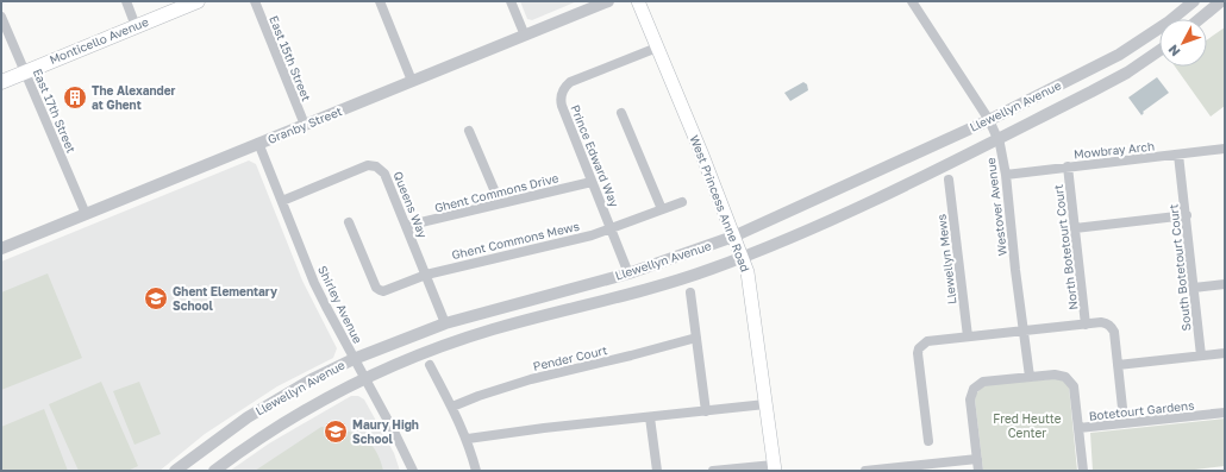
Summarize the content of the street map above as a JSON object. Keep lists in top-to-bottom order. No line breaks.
{"streets":{"main road":["Monticello Avenue","West Princess Anne Road"],"street":["East 15th Street","Llewellyn Avenue","East 17th Street","Granby Street","Mowbray Arch","Prince Edward Way","Ghent Commons Drive","Queens Way","Westover Avenue","Ghent Commons Mews","North Botetourt Court","Llewellyn Mews","South Botetourt Court","Shirley Avenue","Pender Court","Botetourt Gardens"]},"crossings":[["Monticello Avenue","East 17th Street"],["East 15th Street","Granby Street"],["Llewellyn Avenue","Prince Edward Way"],["Llewellyn Avenue","West Princess Anne Road"],["Llewellyn Avenue","Queens Way"],["Llewellyn Avenue","Westover Avenue"],["Llewellyn Avenue","Shirley Avenue"],["East 17th Street","Granby Street"],["Granby Street","Shirley Avenue"],["Mowbray Arch","Westover Avenue"],["Mowbray Arch","North Botetourt Court"],["Mowbray Arch","South Botetourt Court"],["Prince Edward Way","Ghent Commons Drive"],["Prince Edward Way","West Princess Anne Road"],["Prince Edward Way","Ghent Commons Mews"],["Ghent Commons Drive","Queens Way"],["Queens Way","Ghent Commons Mews"],["Queens Way","Shirley Avenue"],["Westover Avenue","Botetourt Gardens"]],"parks":["Fred Heutte Center"],"places":{"building":["The Alexander at Ghent"],"school or university":["Ghent Elementary School","Maury High School"]},"north":"bottom left"}
